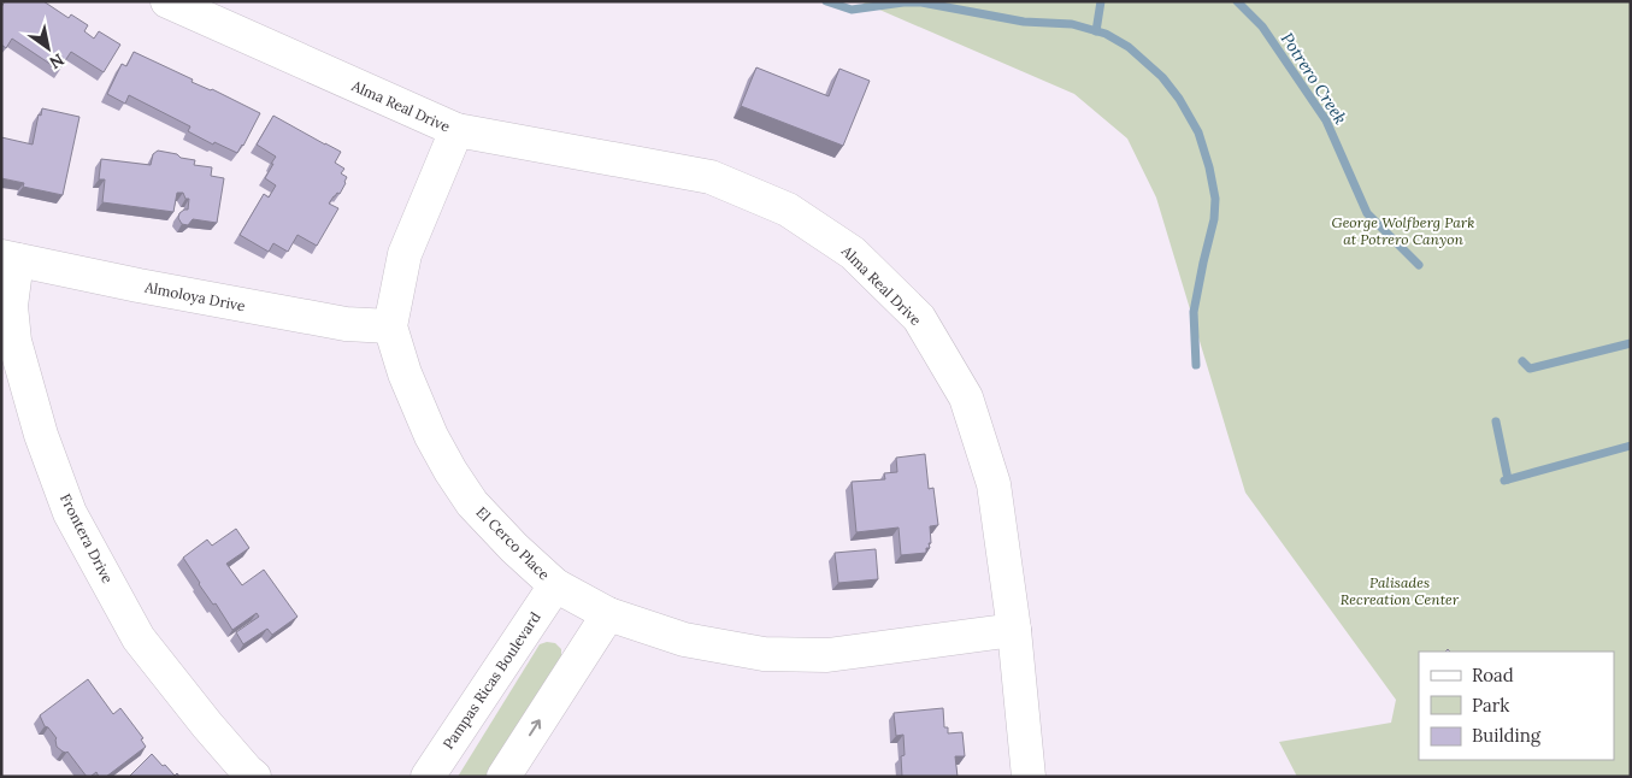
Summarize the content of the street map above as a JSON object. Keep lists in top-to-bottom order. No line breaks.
{"streets":{"street":["Alma Real Drive","Almoloya Drive","Frontera Drive","El Cerco Place","Pampas Ricas Boulevard"]},"crossings":[["Alma Real Drive","El Cerco Place"],["Almoloya Drive","Frontera Drive"],["Almoloya Drive","El Cerco Place"],["El Cerco Place","Pampas Ricas Boulevard"]],"water":["Potrero Creek"],"parks":["George Wolfberg Park at Potrero Canyon","Palisades Recreation Center"],"legend":["Road","Park","Building"],"north":"bottom right"}
